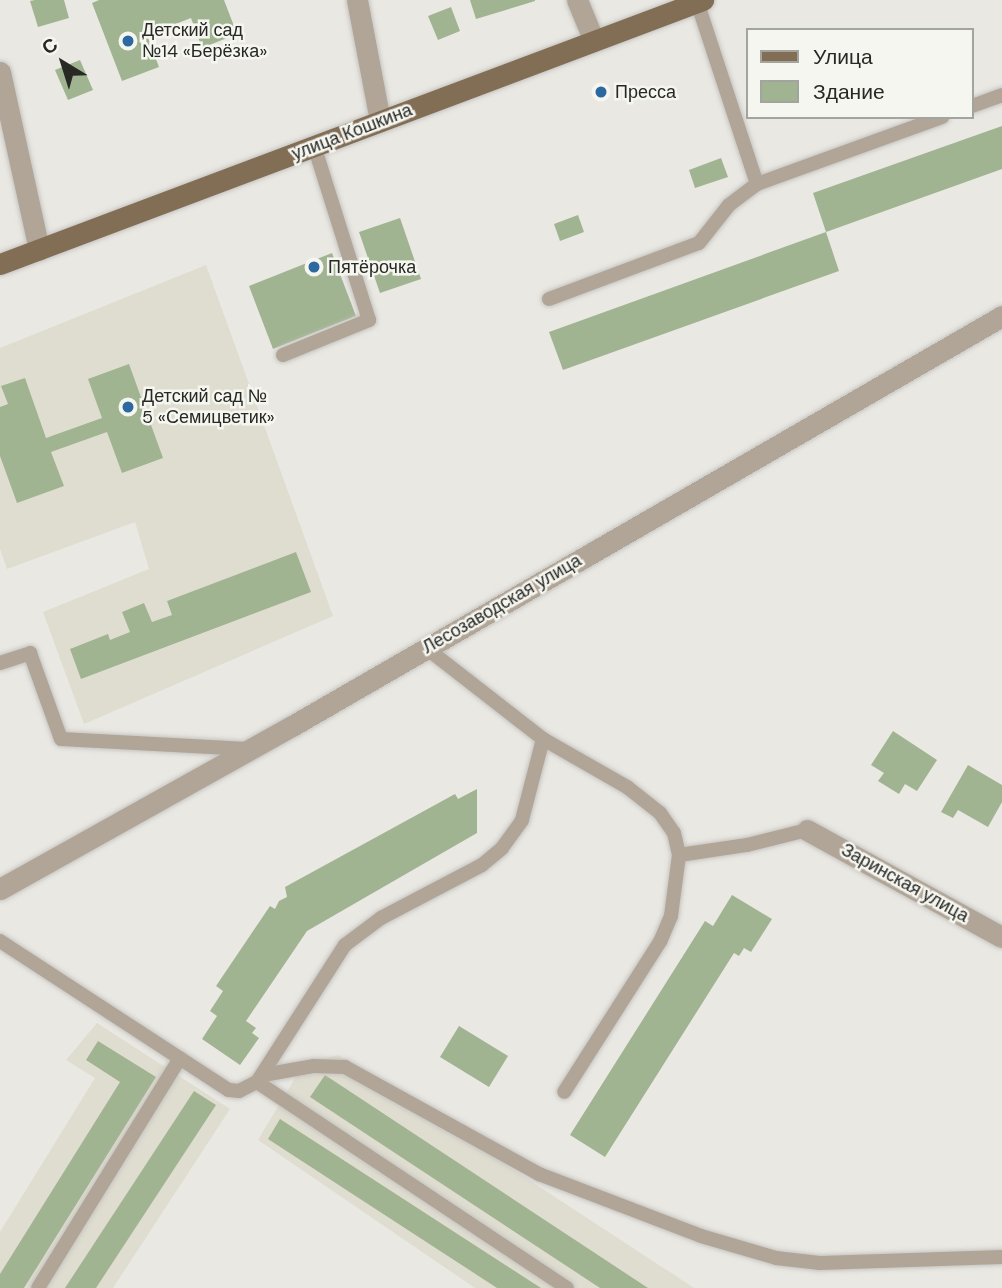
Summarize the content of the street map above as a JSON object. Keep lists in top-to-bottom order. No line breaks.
{"streets":{"main road":["улица Кошкина"],"street":["Лесозаводская улица","Заринская улица"]},"places":["Детский сад №14 «Берёзка»","Пресса","Пятёрочка","Детский сад № 5 «Семицветик»"],"legend":["Улица","Здание"],"north":"top left"}
